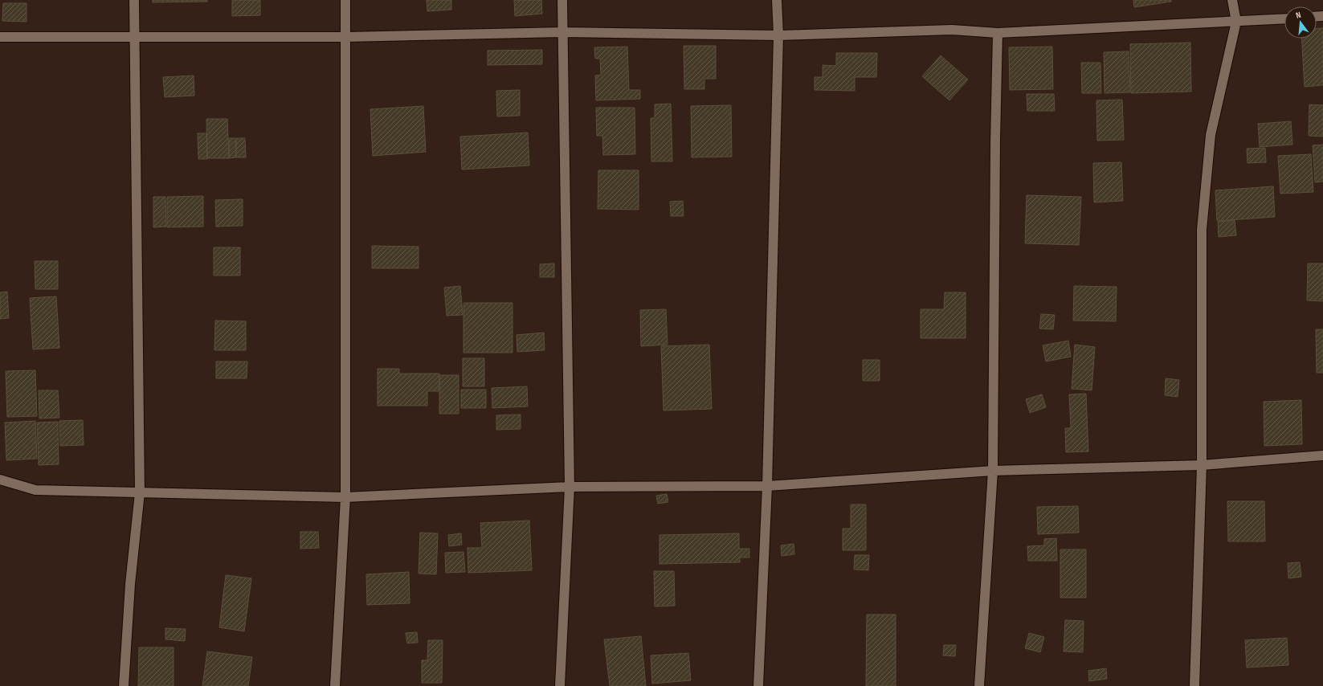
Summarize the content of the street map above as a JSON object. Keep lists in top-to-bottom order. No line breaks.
{"north":"top"}
